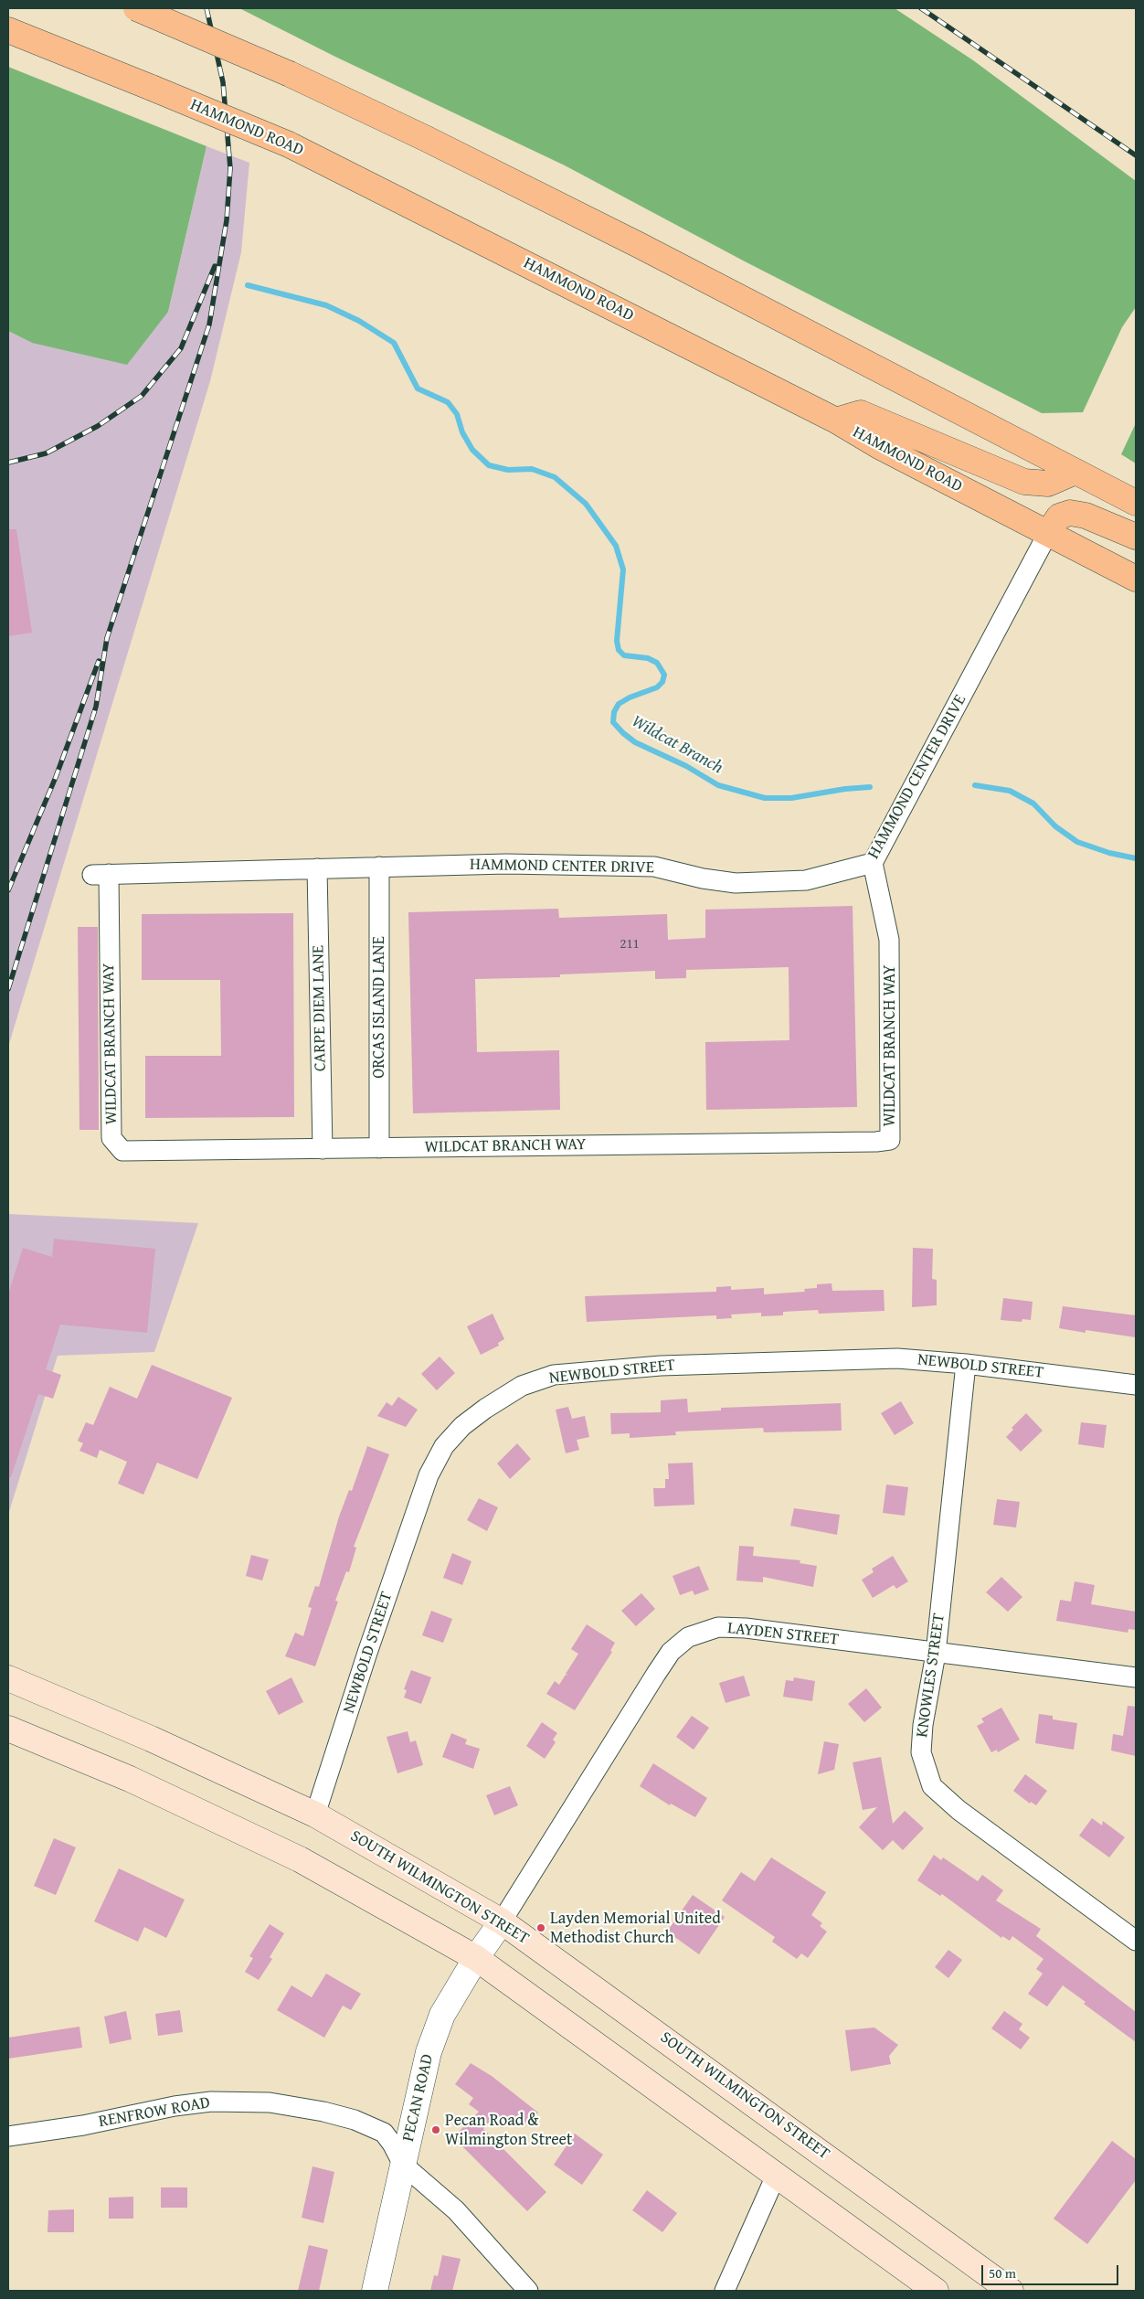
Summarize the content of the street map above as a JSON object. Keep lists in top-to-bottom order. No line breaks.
{"streets":{"main road":["HAMMOND ROAD","SOUTH WILMINGTON STREET"],"street":["HAMMOND CENTER DRIVE","ORCAS ISLAND LANE","CARPE DIEM LANE","WILDCAT BRANCH WAY","NEWBOLD STREET","LAYDEN STREET","KNOWLES STREET","PECAN ROAD","RENFROW ROAD"]},"crossings":[["HAMMOND ROAD","HAMMOND CENTER DRIVE"],["HAMMOND CENTER DRIVE","ORCAS ISLAND LANE"],["HAMMOND CENTER DRIVE","CARPE DIEM LANE"],["HAMMOND CENTER DRIVE","WILDCAT BRANCH WAY"],["ORCAS ISLAND LANE","WILDCAT BRANCH WAY"],["CARPE DIEM LANE","WILDCAT BRANCH WAY"],["NEWBOLD STREET","KNOWLES STREET"],["NEWBOLD STREET","SOUTH WILMINGTON STREET"],["LAYDEN STREET","KNOWLES STREET"],["LAYDEN STREET","SOUTH WILMINGTON STREET"],["LAYDEN STREET","PECAN ROAD"],["SOUTH WILMINGTON STREET","PECAN ROAD"],["PECAN ROAD","RENFROW ROAD"]],"water":["Wildcat Branch"],"places":["Layden Memorial United Methodist Church","Pecan Road & Wilmington Street"],"house_numbers":["211"],"scale_bar":"50 m"}
